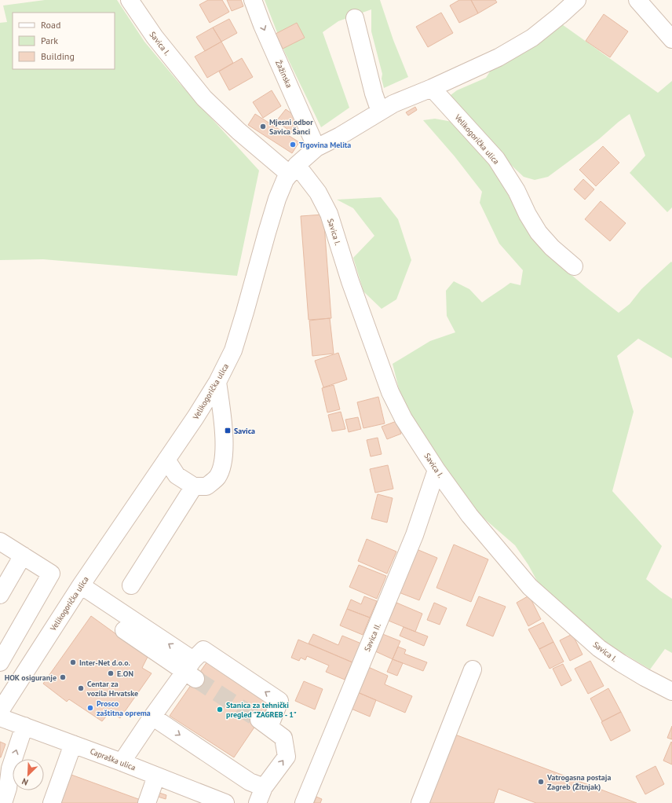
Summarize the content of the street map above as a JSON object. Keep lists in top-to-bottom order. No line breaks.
{"streets":{"street":["Savica I.","Žažinska","Velikogorička ulica","Savica II.","Capraška ulica"]},"crossings":[["Savica I.","Velikogorička ulica"],["Savica I.","Savica II."],["Žažinska","Velikogorička ulica"]],"places":{"other":["Mjesni odbor Savica Šanci","Trgovina Melita","Inter-Net d.o.o.","E.ON","HOK osiguranje","Centar za vozila Hrvatske","Prosco zaštitna oprema","Stanica za tehnički pregled \"ZAGREB - 1\"","Vatrogasna postaja Zagreb (Žitnjak)"],"transit":["Savica"]},"legend":["Road","Park","Building"],"north":"bottom left"}
